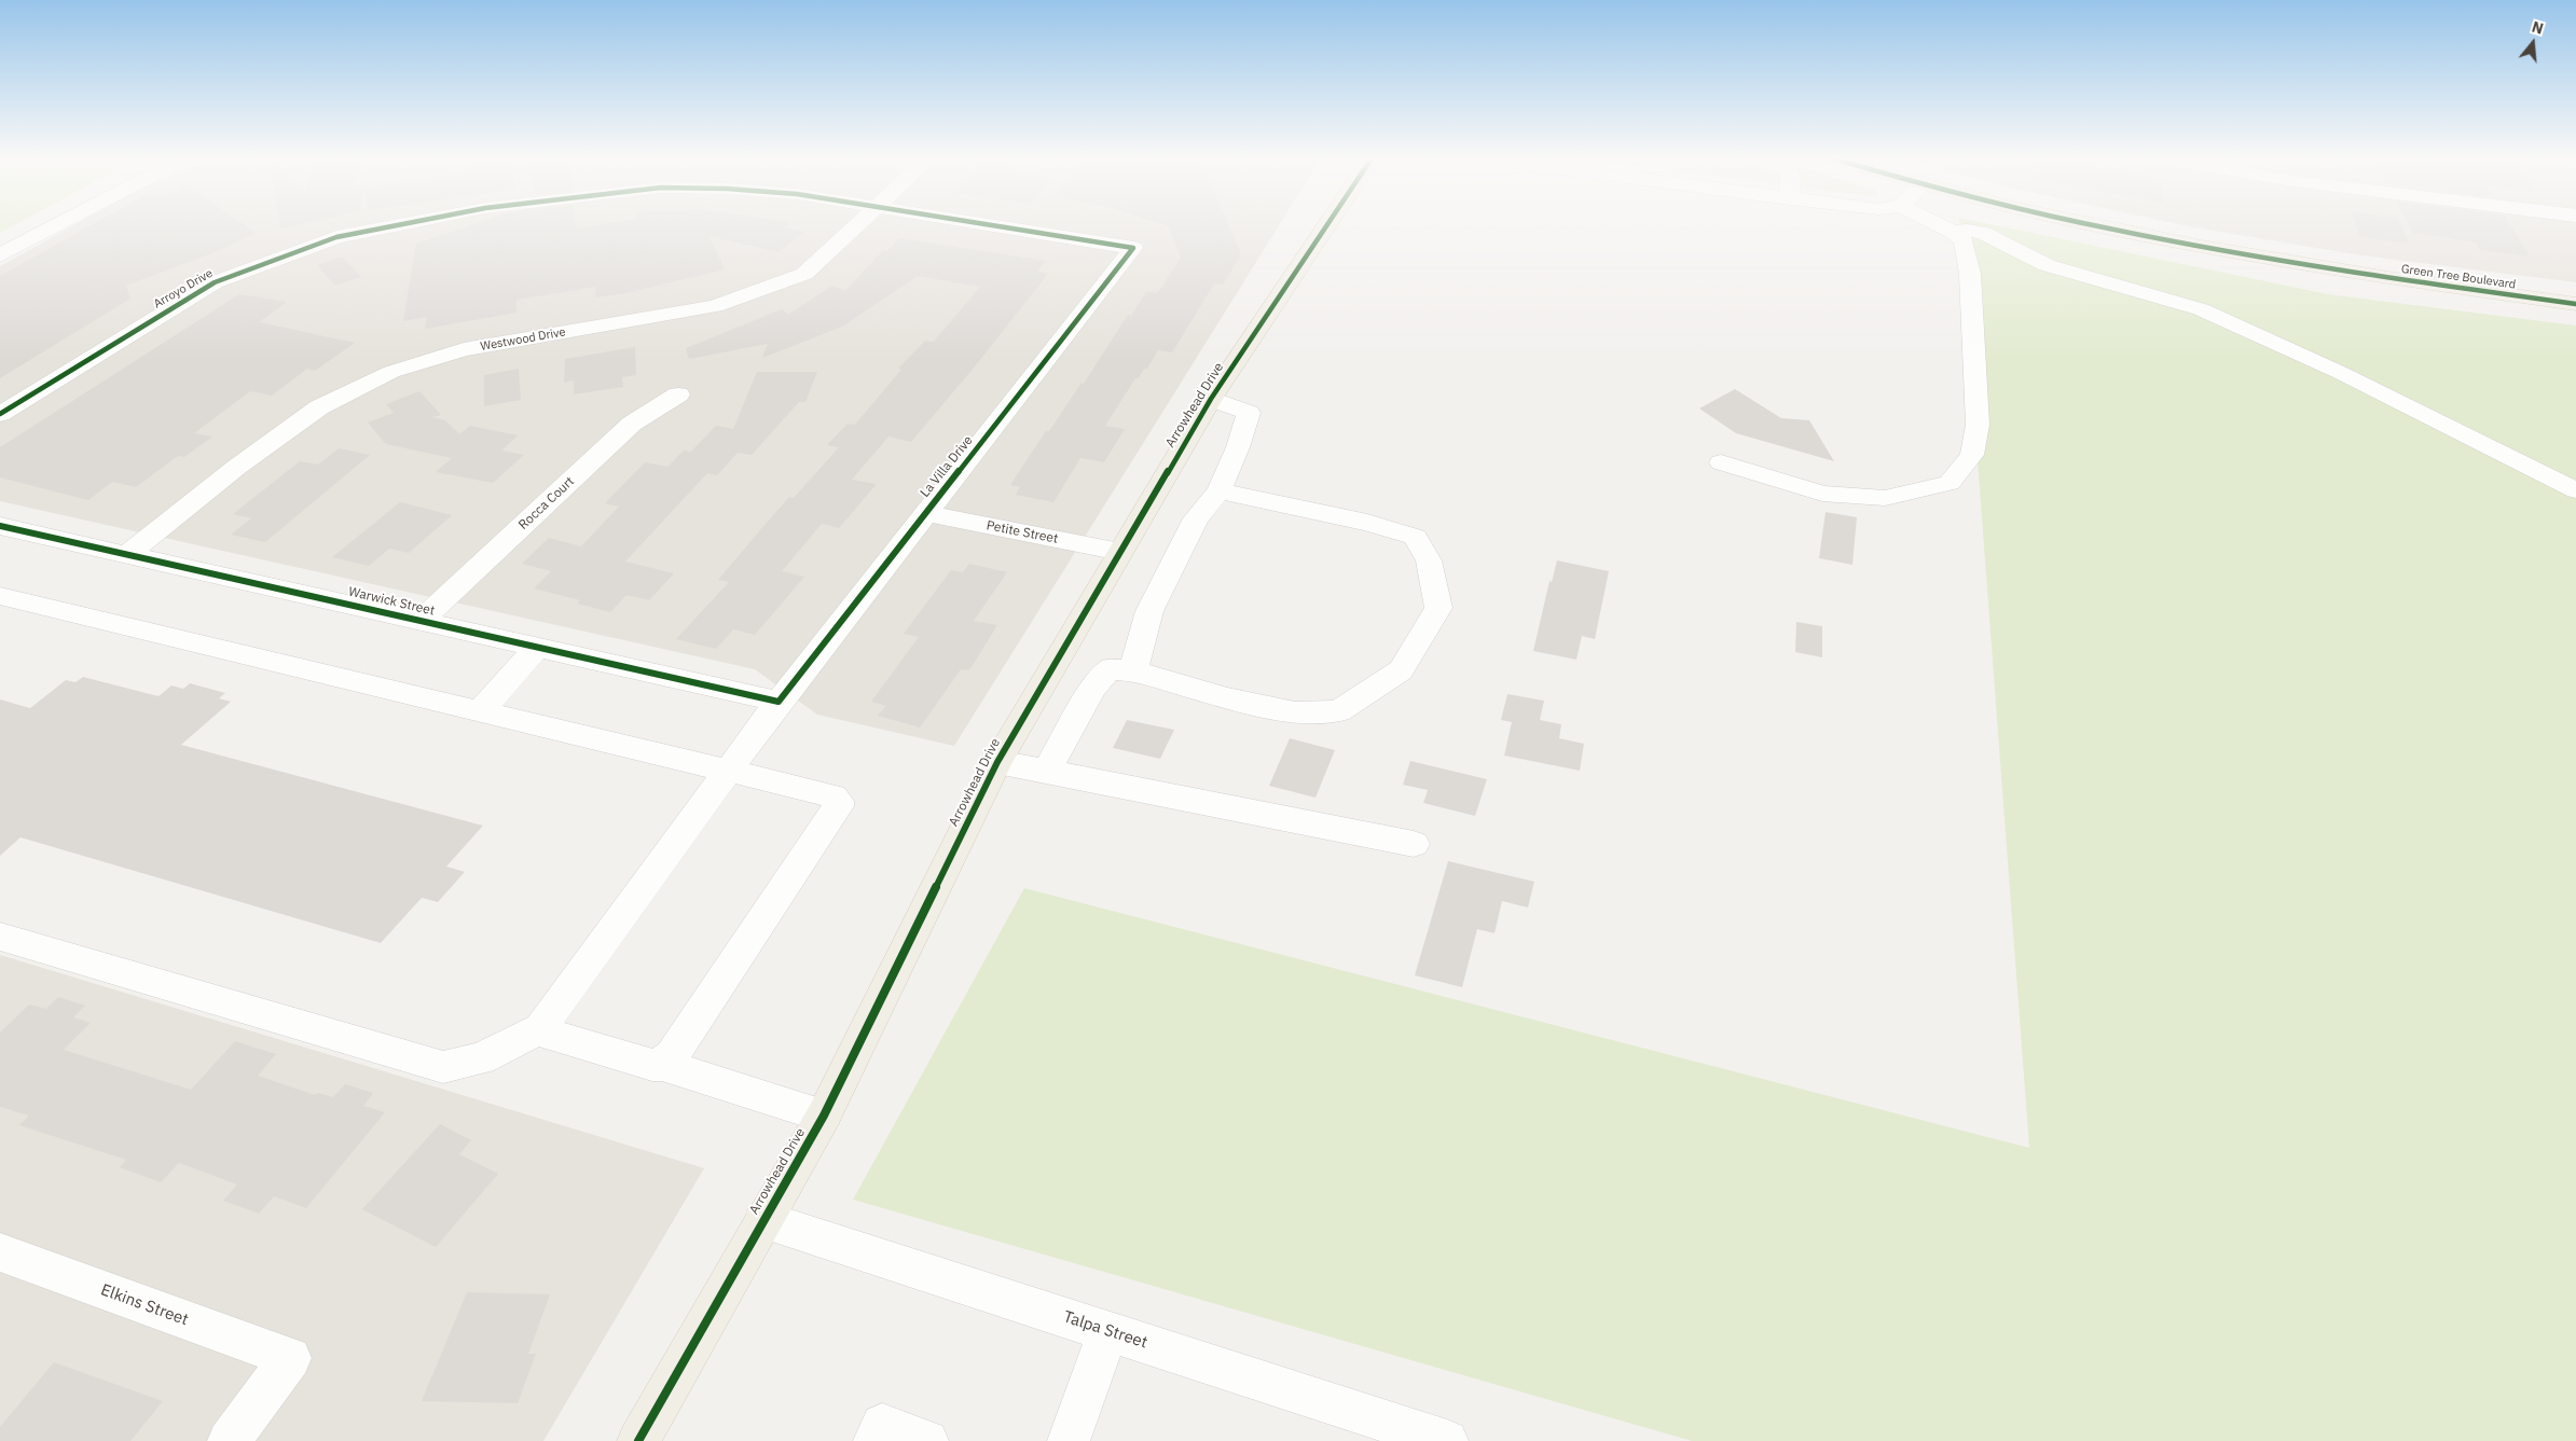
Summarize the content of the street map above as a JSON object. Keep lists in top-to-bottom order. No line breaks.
{"streets":{"main road":["Green Tree Boulevard","Arrowhead Drive"],"street":["Arroyo Drive","Westwood Drive","La Villa Drive","Rocca Court","Petite Street","Warwick Street","Elkins Street","Talpa Street"]},"crossings":[["Arroyo Drive","La Villa Drive"],["Westwood Drive","Warwick Street"],["Arrowhead Drive","Petite Street"],["Arrowhead Drive","Talpa Street"],["La Villa Drive","Petite Street"],["La Villa Drive","Warwick Street"],["Rocca Court","Warwick Street"]],"north":"top"}
